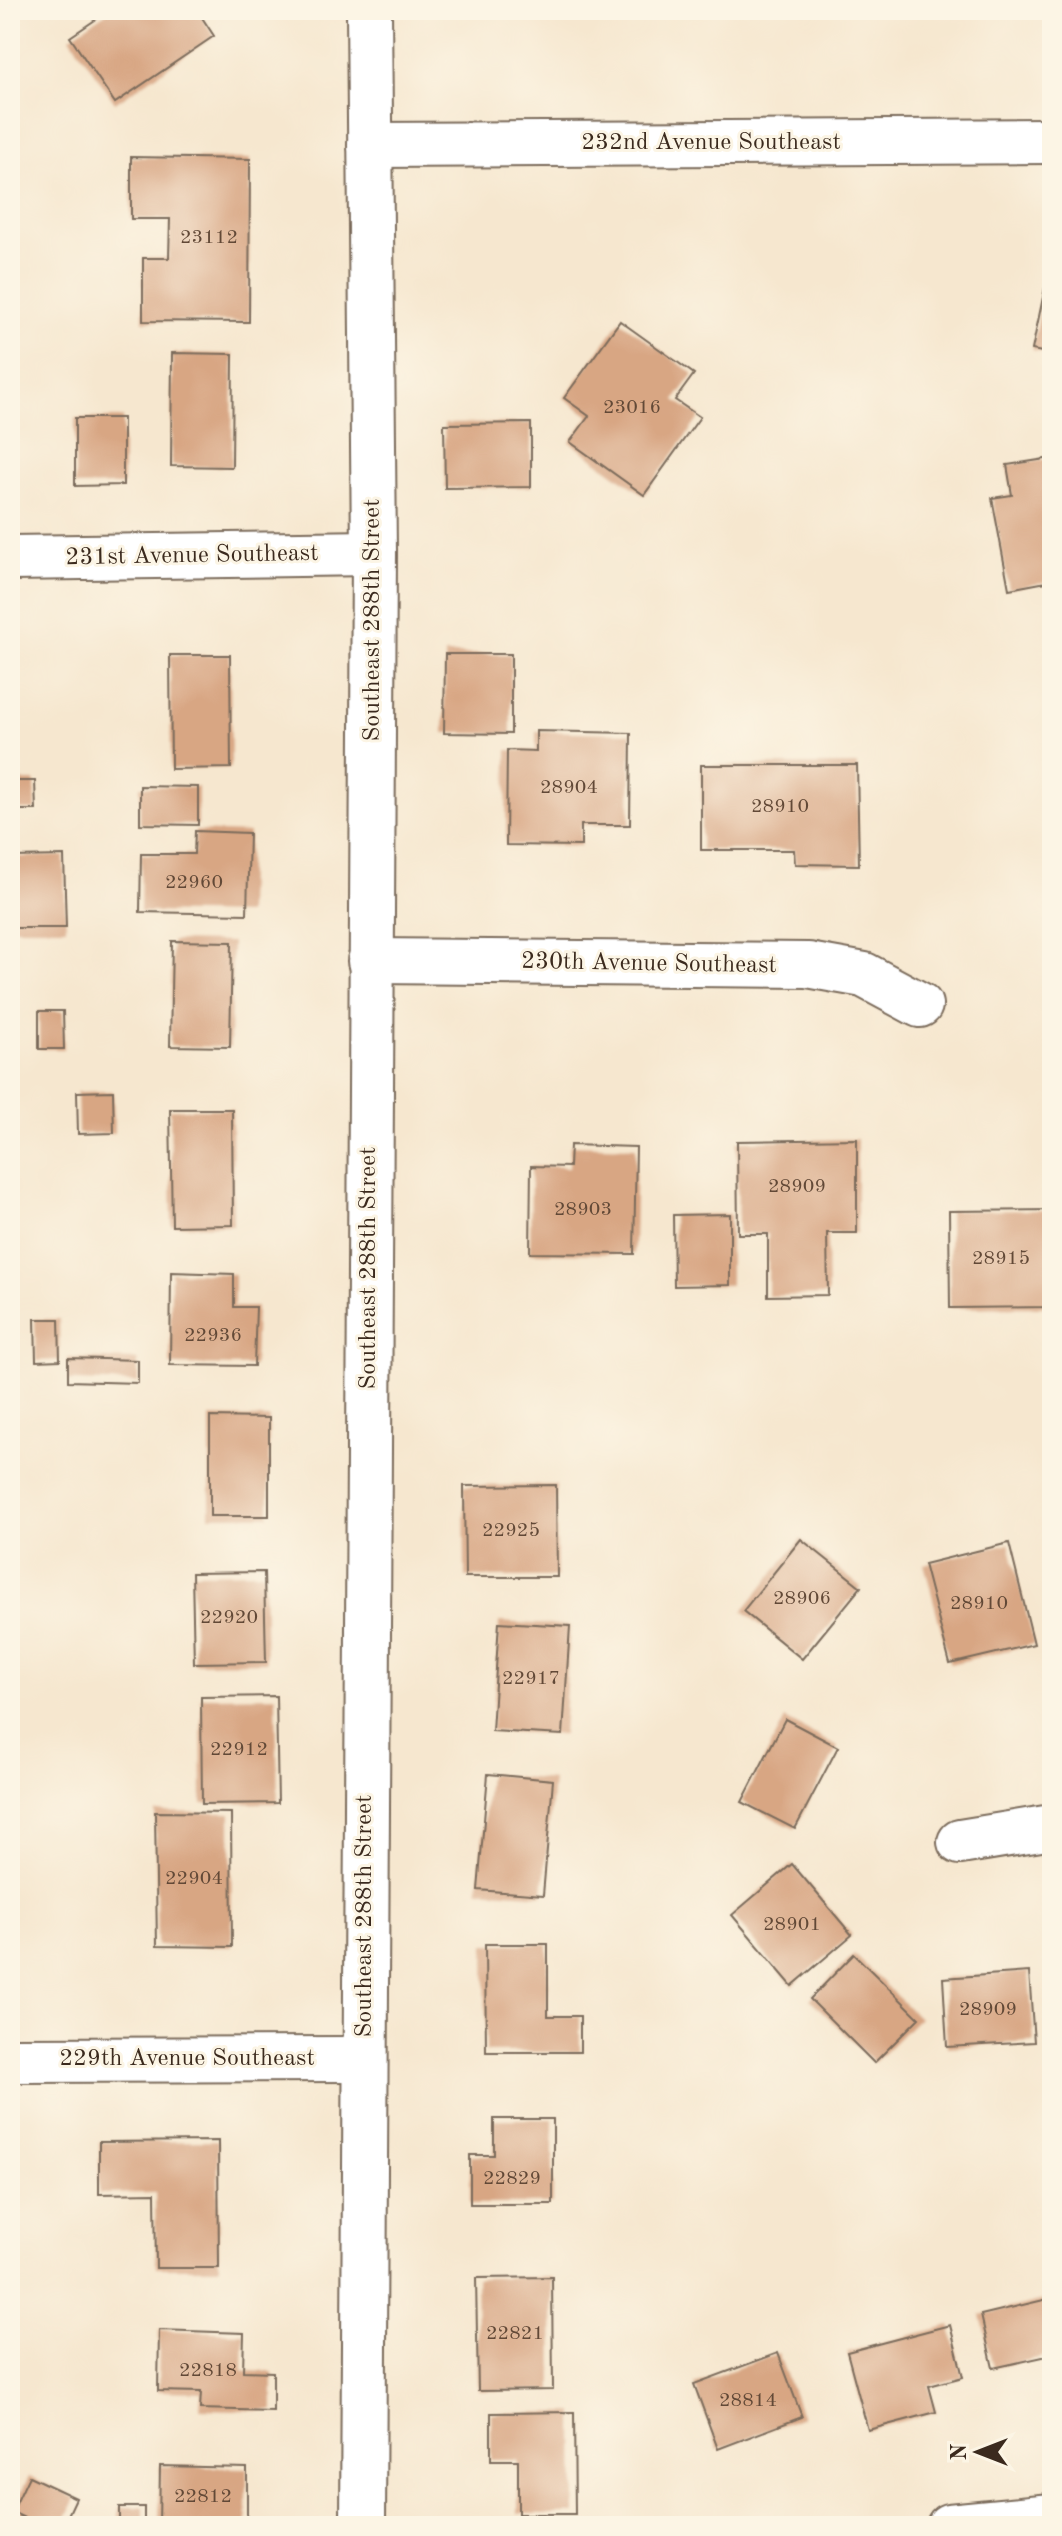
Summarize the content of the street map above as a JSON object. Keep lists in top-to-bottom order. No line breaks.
{"streets":{"street":["232nd Avenue Southeast","231st Avenue Southeast","Southeast 288th Street","230th Avenue Southeast","229th Avenue Southeast"]},"crossings":[["232nd Avenue Southeast","Southeast 288th Street"],["231st Avenue Southeast","Southeast 288th Street"],["Southeast 288th Street","230th Avenue Southeast"],["Southeast 288th Street","229th Avenue Southeast"]],"house_numbers":["23112","23016","28904","28910","22960","28909","28903","28915","22936","22925","28906","28910","22920","22917","22912","22904","28901","28909","22829","22821","22818","28814","22812"],"north":"left"}
